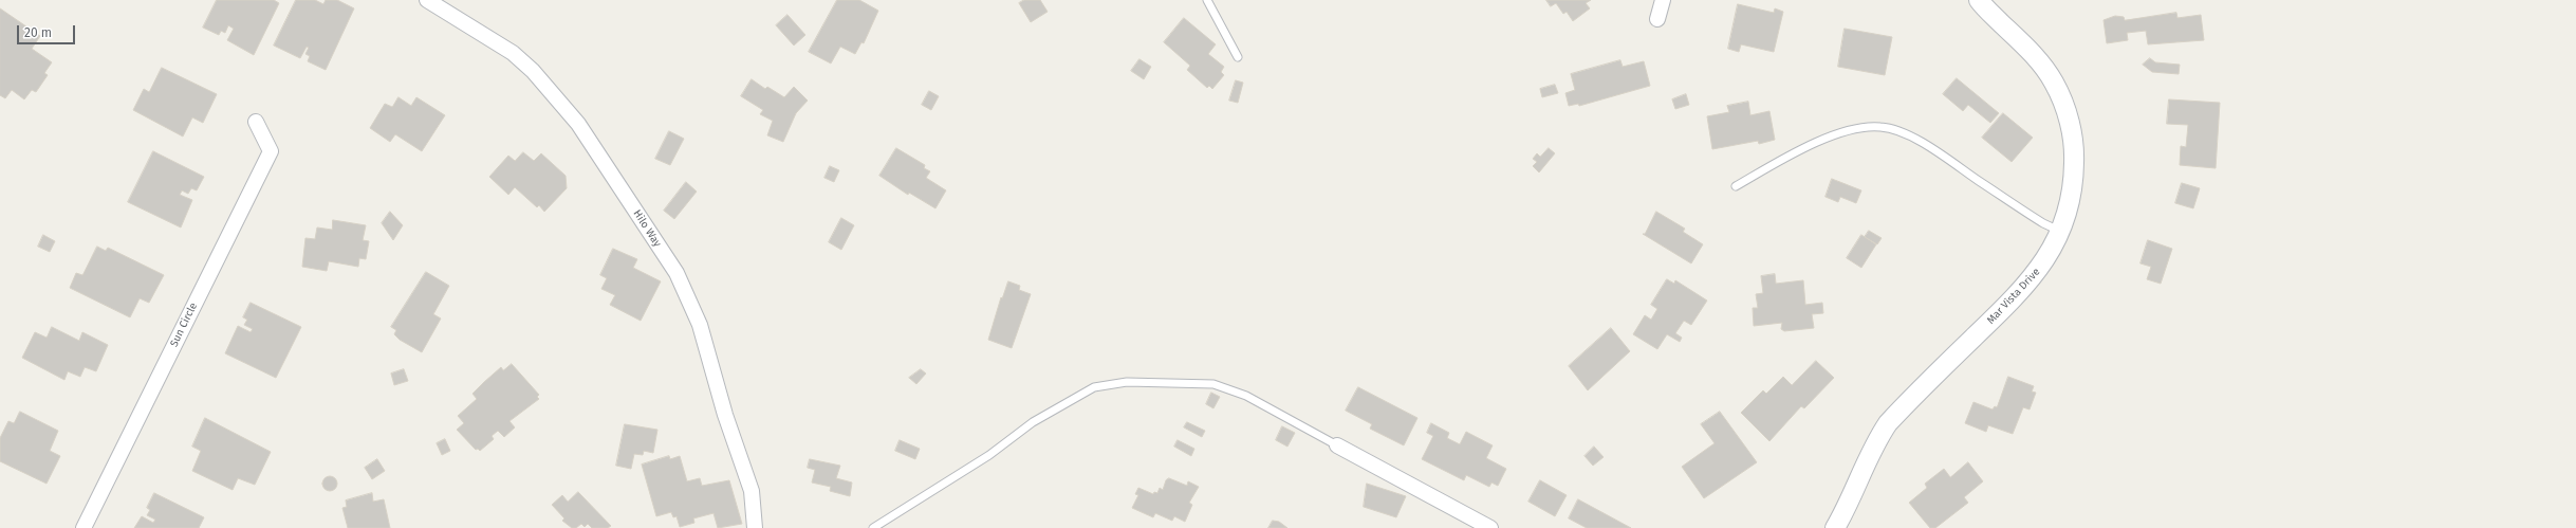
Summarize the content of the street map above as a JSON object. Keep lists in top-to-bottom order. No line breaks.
{"streets":{"street":["Hilo Way","Mar Vista Drive","Sun Circle"]},"scale_bar":"20 m"}
